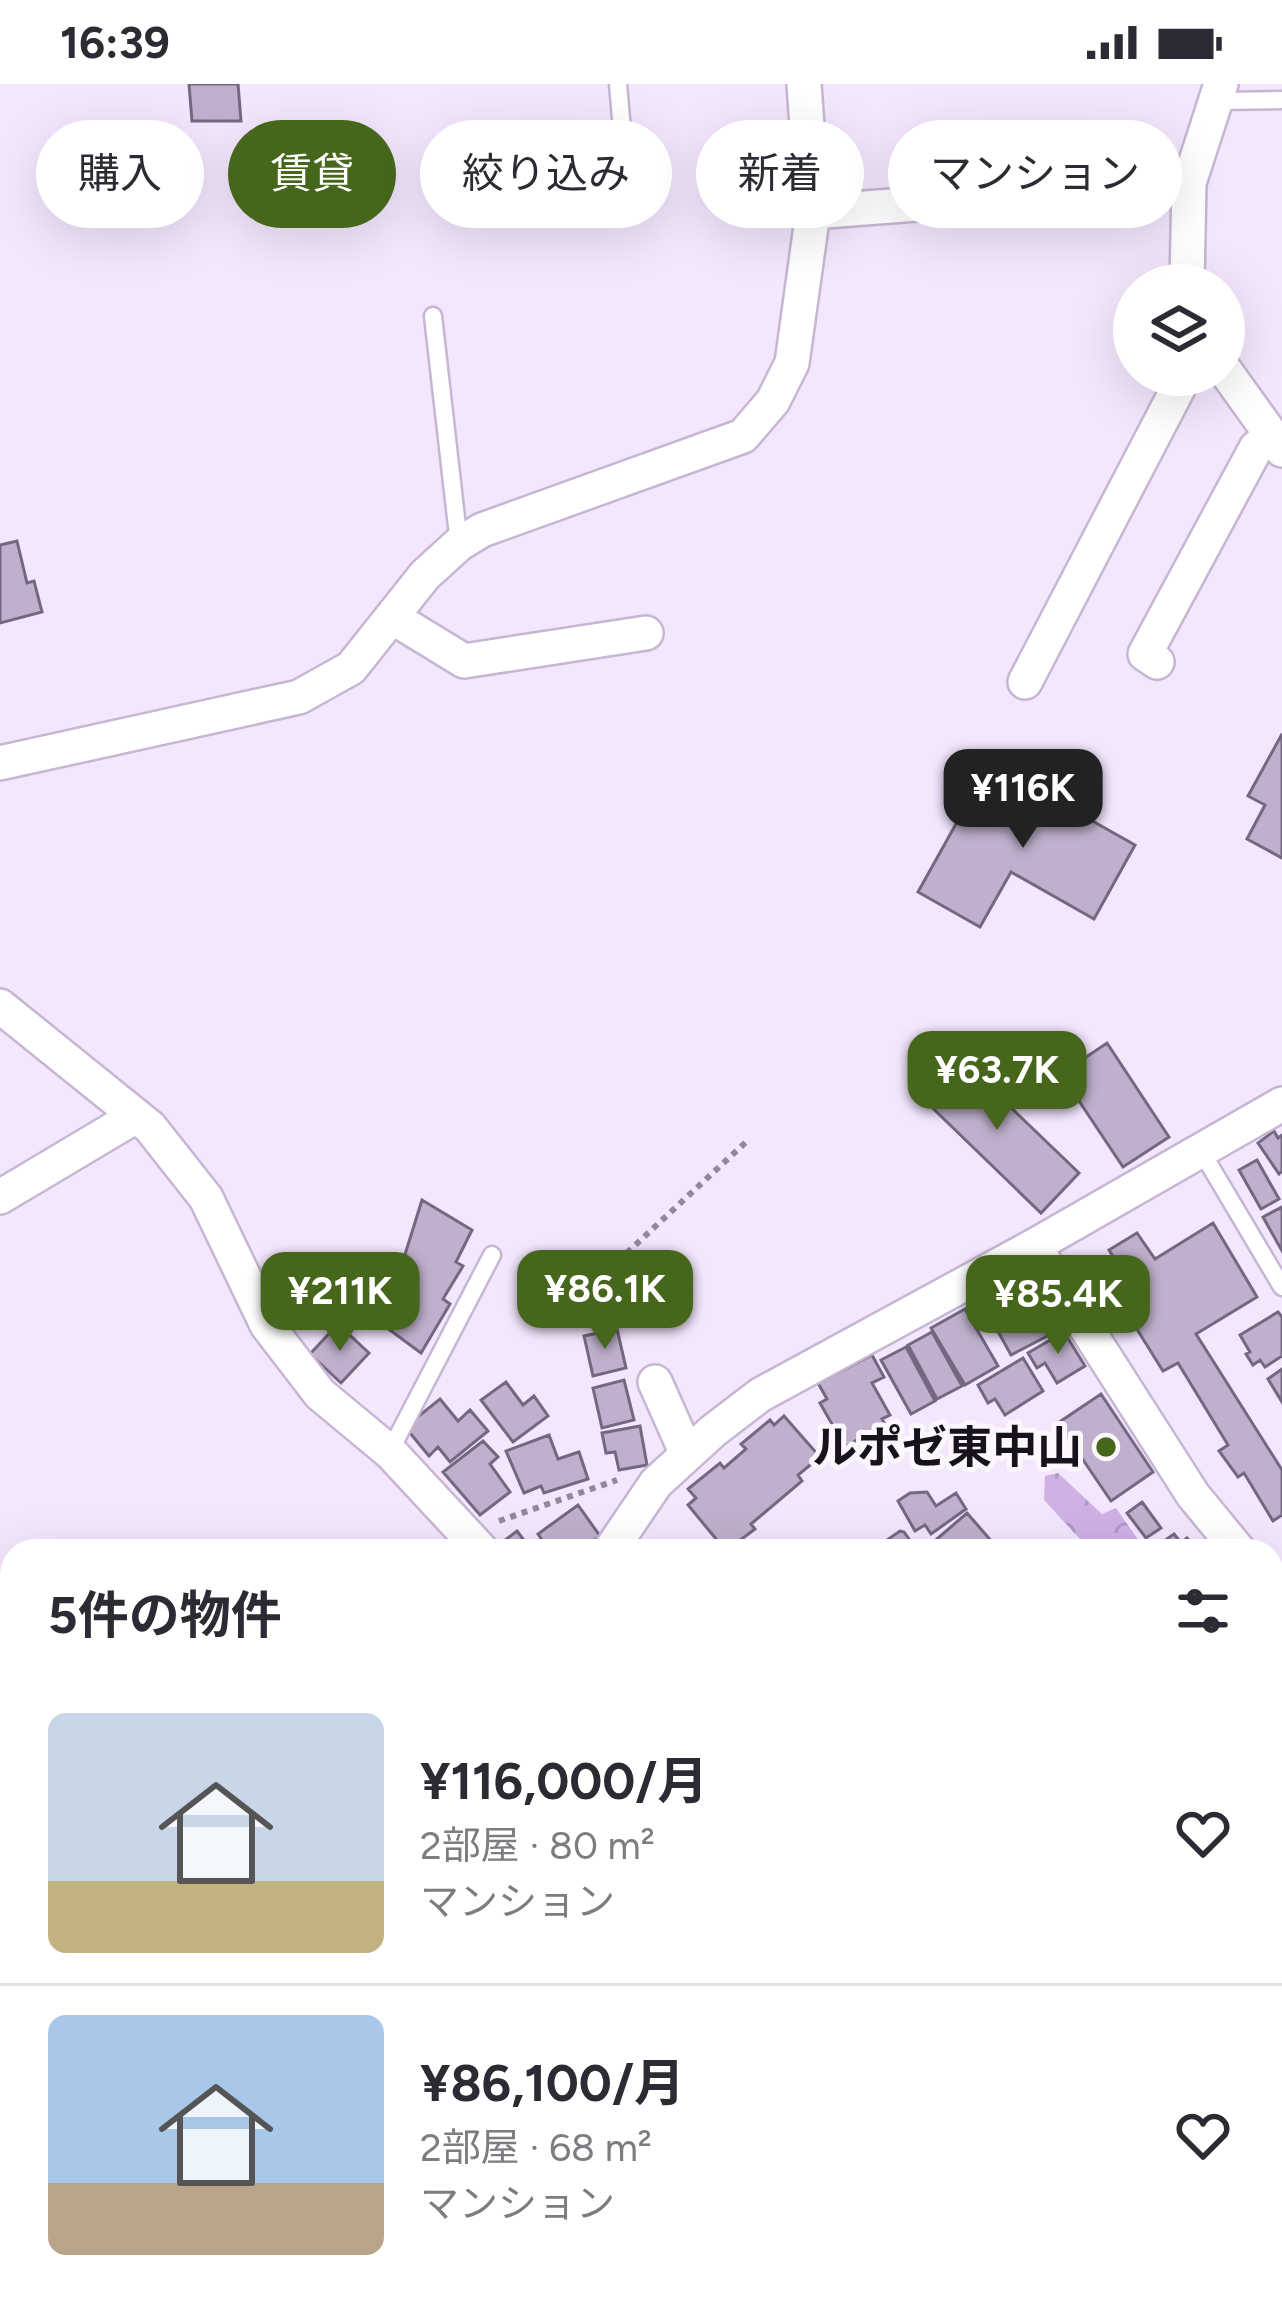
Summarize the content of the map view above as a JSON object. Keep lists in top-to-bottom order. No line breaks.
{"places":["ルポゼ東中山"],"page":{"status":"16:39","chip":["購入","賃貸","絞り込み","新着","マンション"],"price":["¥116K","¥63.7K","¥86.1K","¥211K","¥85.4K"],"heading":"5件の物件","list":[{"name":"¥116,000/月","note":"2部屋 · 80 m² · マンション"},{"name":"¥86,100/月","note":"2部屋 · 68 m² · マンション"}]}}
